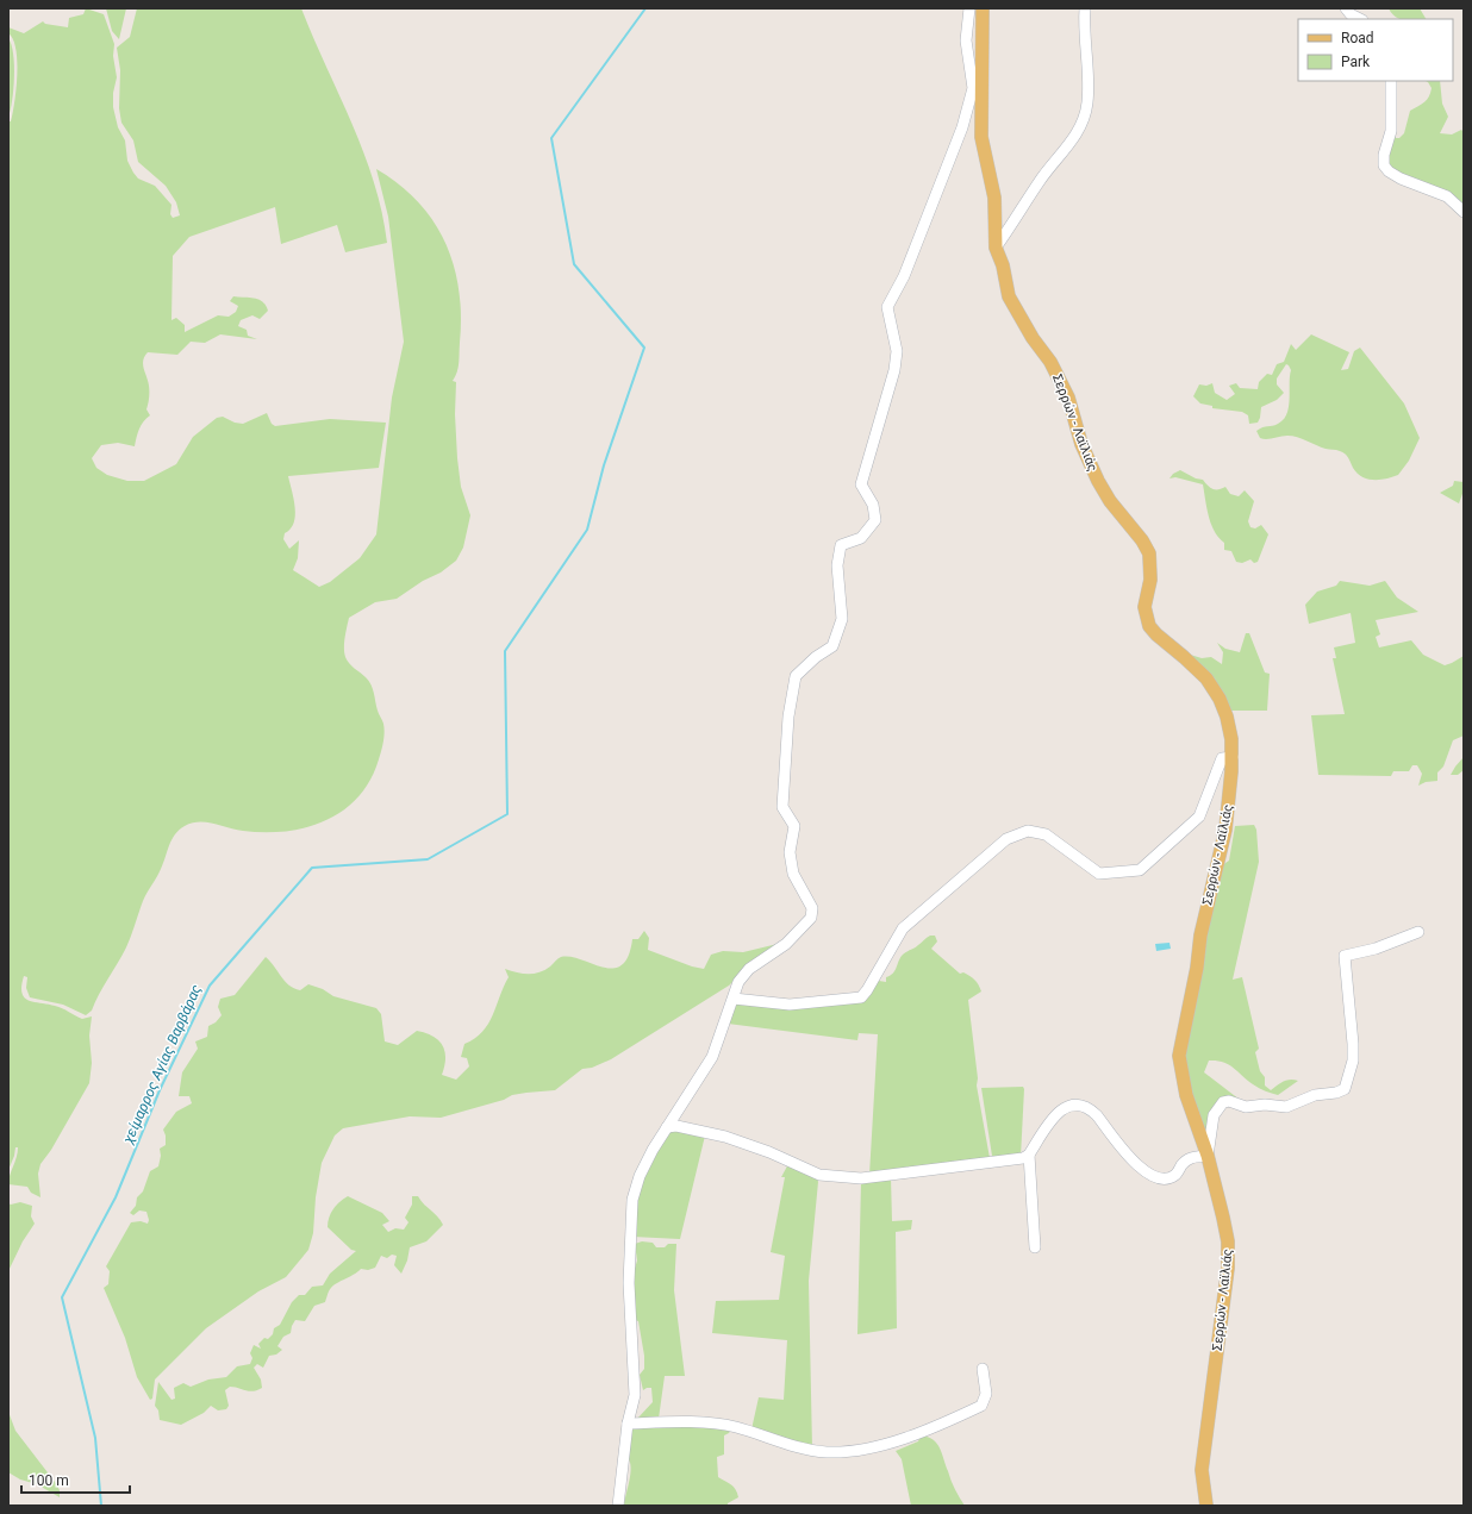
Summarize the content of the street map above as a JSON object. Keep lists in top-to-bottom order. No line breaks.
{"streets":{"main road":["Σερρών - Λαϊλιάς"]},"water":["χείμαρρος Αγίας Βαρβάρας"],"legend":["Road","Park"],"scale_bar":"100 m"}
